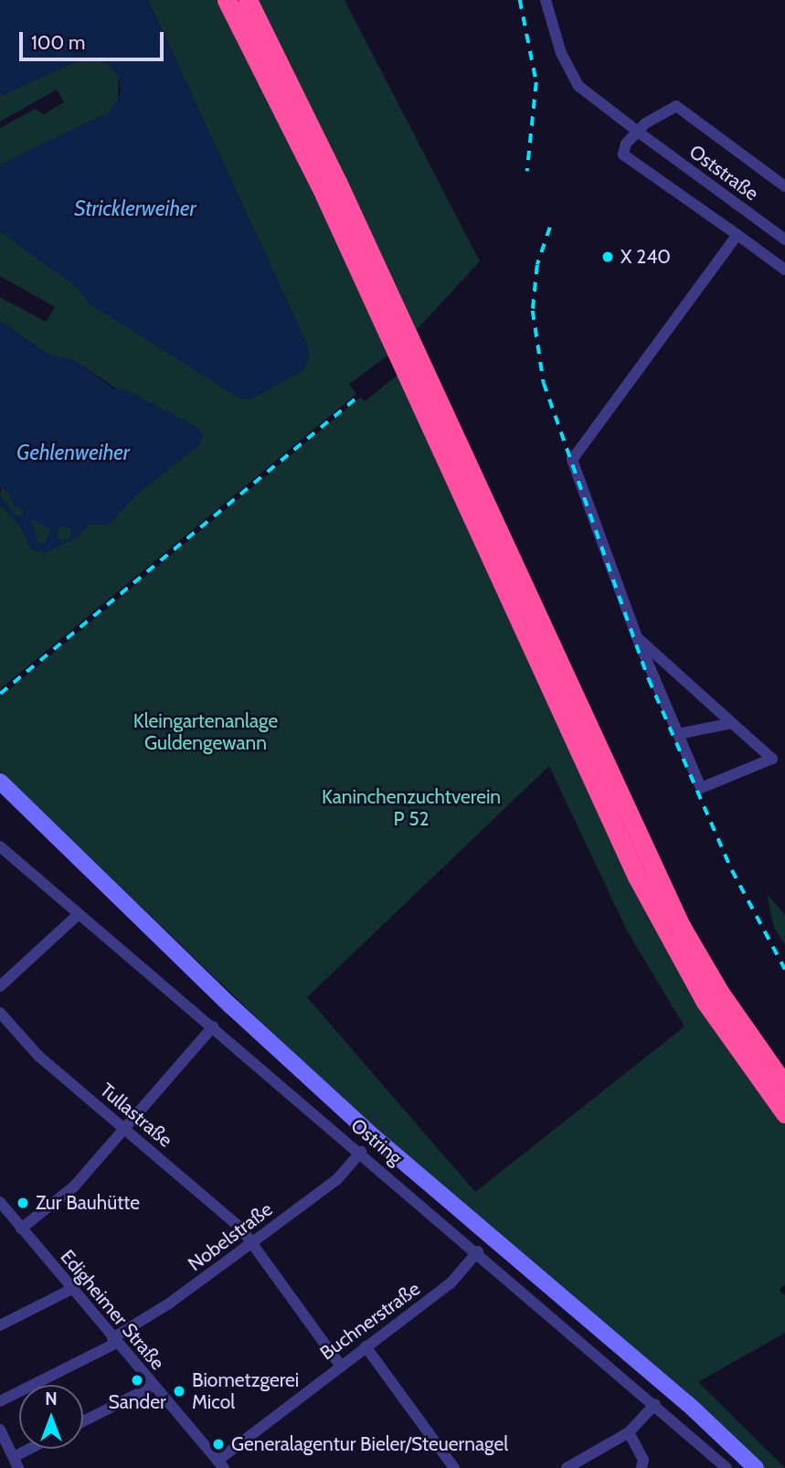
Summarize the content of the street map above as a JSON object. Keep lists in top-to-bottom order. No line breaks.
{"streets":{"street":["Oststraße","Tullastraße","Ostring","Nobelstraße","Edigheimer Straße","Buchnerstraße"]},"crossings":[["Tullastraße","Nobelstraße"],["Tullastraße","Buchnerstraße"],["Ostring","Nobelstraße"],["Ostring","Buchnerstraße"],["Nobelstraße","Edigheimer Straße"],["Edigheimer Straße","Buchnerstraße"]],"water":["Stricklerweiher","Gehlenweiher"],"parks":["Kleingartenanlage Guldengewann","Kaninchenzuchtverein P 52"],"places":["X 240","Zur Bauhütte","Sander","Biometzgerei Micol","Generalagentur Bieler/Steuernagel"],"scale_bar":"100 m","north":"top"}
